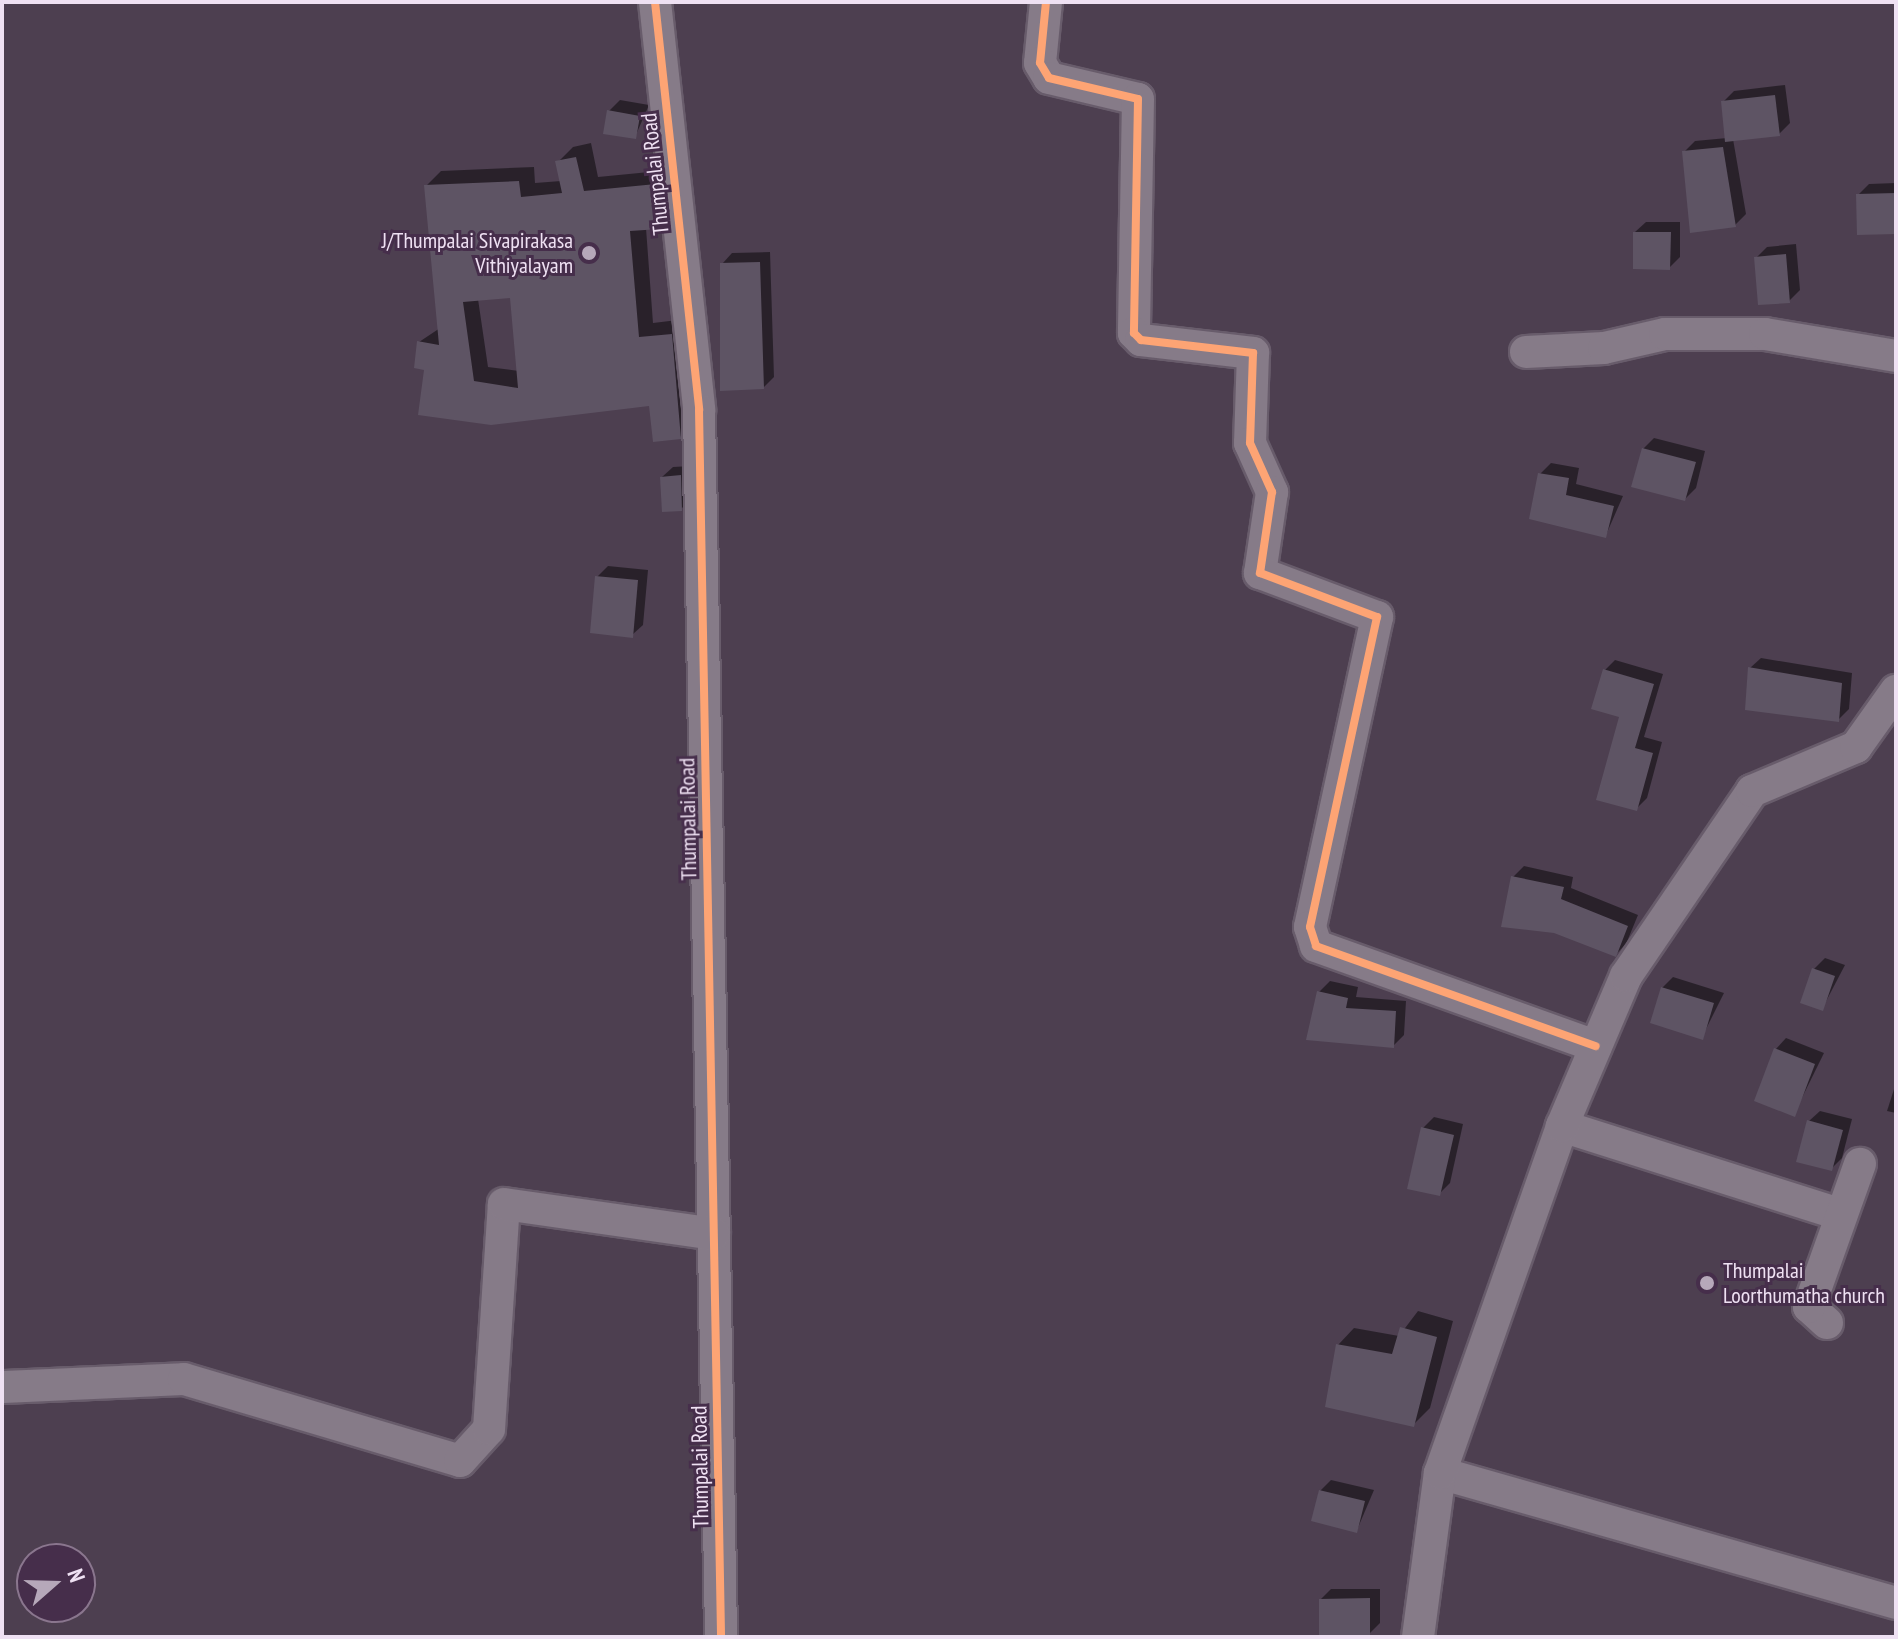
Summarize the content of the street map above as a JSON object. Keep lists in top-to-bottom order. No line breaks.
{"streets":{"street":["Thumpalai Road"]},"places":["J/Thumpalai Sivapirakasa Vithiyalayam","Thumpalai Loorthumatha church"],"north":"right"}
